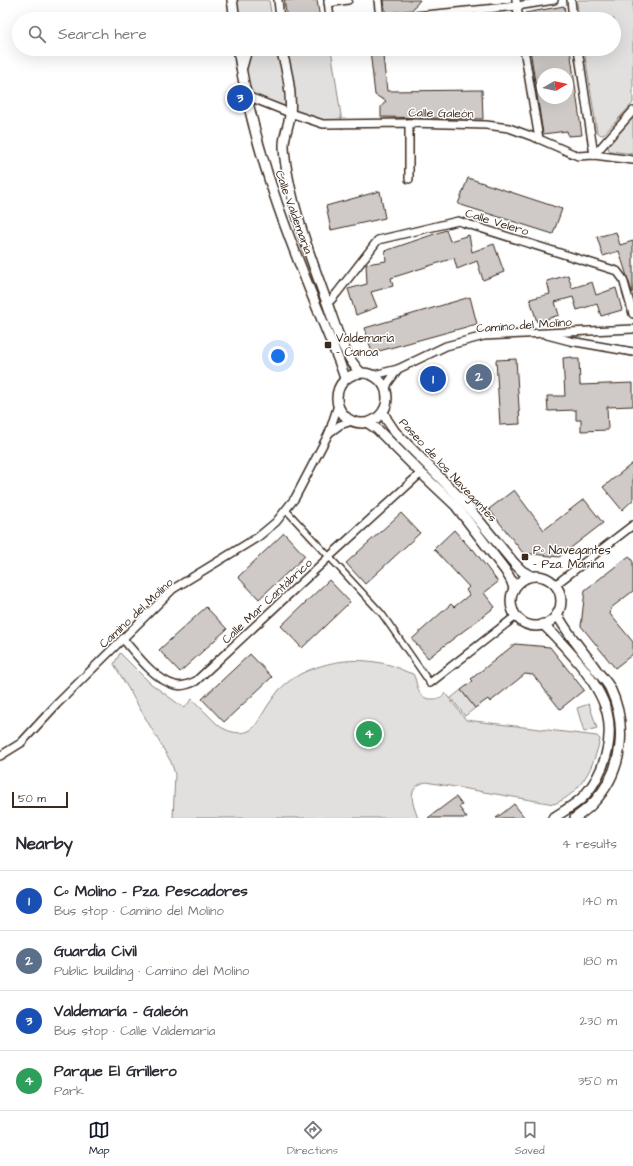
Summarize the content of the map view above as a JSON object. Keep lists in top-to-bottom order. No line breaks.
{"streets":{"main road":["Calle Valdemaría","Paseo de los Navegantes"],"street":["Calle Galeón","Calle Velero","Camino del Molino","Calle Mar Cantábrico"]},"crossings":[["Calle Galeón","Calle Valdemaría"],["Calle Valdemaría","Calle Velero"],["Calle Valdemaría","Camino del Molino"],["Calle Valdemaría","Paseo de los Navegantes"],["Camino del Molino","Paseo de los Navegantes"],["Camino del Molino","Calle Mar Cantábrico"],["Paseo de los Navegantes","Calle Mar Cantábrico"]],"places":{"transit":["Valdemaría - Canoa","Pº Navegantes - Pza. Marina"]},"scale_bar":"50 m","north":"right","page":{"search":"Search here","pins":["3","2","1","4"],"scale":"50 m","heading":["Nearby","4 results"],"list":[{"mark":"1","name":"Cº Molino - Pza. Pescadores","note":"Bus stop · Camino del Molino","value":"140 m"},{"mark":"2","name":"Guardia Civil","note":"Public building · Camino del Molino","value":"180 m"},{"mark":"3","name":"Valdemaría - Galeón","note":"Bus stop · Calle Valdemaría","value":"230 m"},{"mark":"4","name":"Parque El Grillero","note":"Park","value":"350 m"}],"nav":["Map","Directions","Saved"]}}
